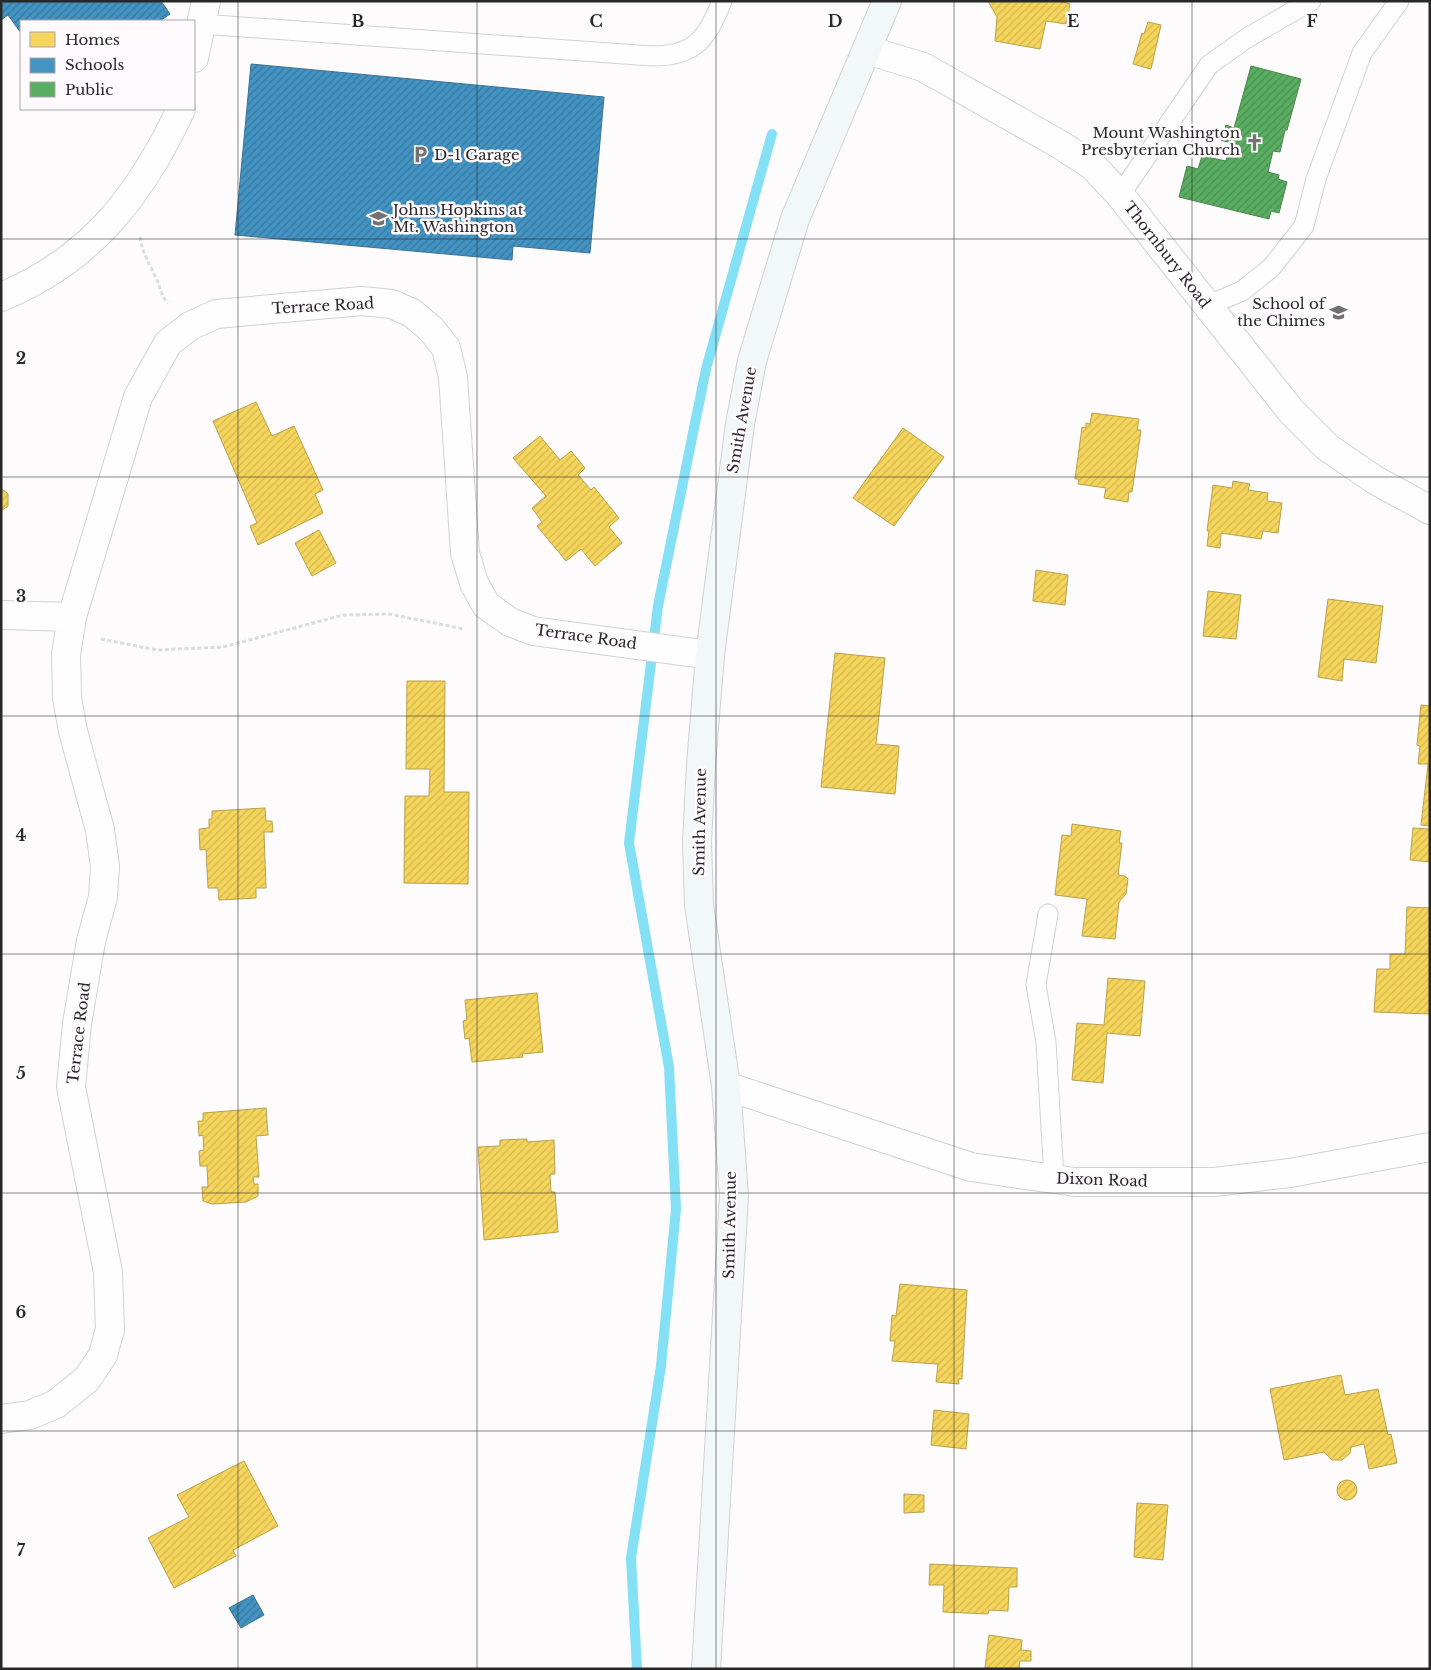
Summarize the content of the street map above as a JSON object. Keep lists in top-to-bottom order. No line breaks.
{"streets":{"main road":["Smith Avenue"],"street":["Thornbury Road","Terrace Road","Dixon Road"]},"crossings":[["Thornbury Road","Smith Avenue"],["Terrace Road","Smith Avenue"],["Smith Avenue","Dixon Road"]],"places":{"church":["Mount Washington Presbyterian Church"],"parking":["D-1 Garage"],"school or university":["Johns Hopkins at Mt. Washington","School of the Chimes"]},"legend":["Homes","Schools","Public"],"grid":{"columns":["B","C","D","E","F"],"rows":["2","3","4","5","6","7"]}}
